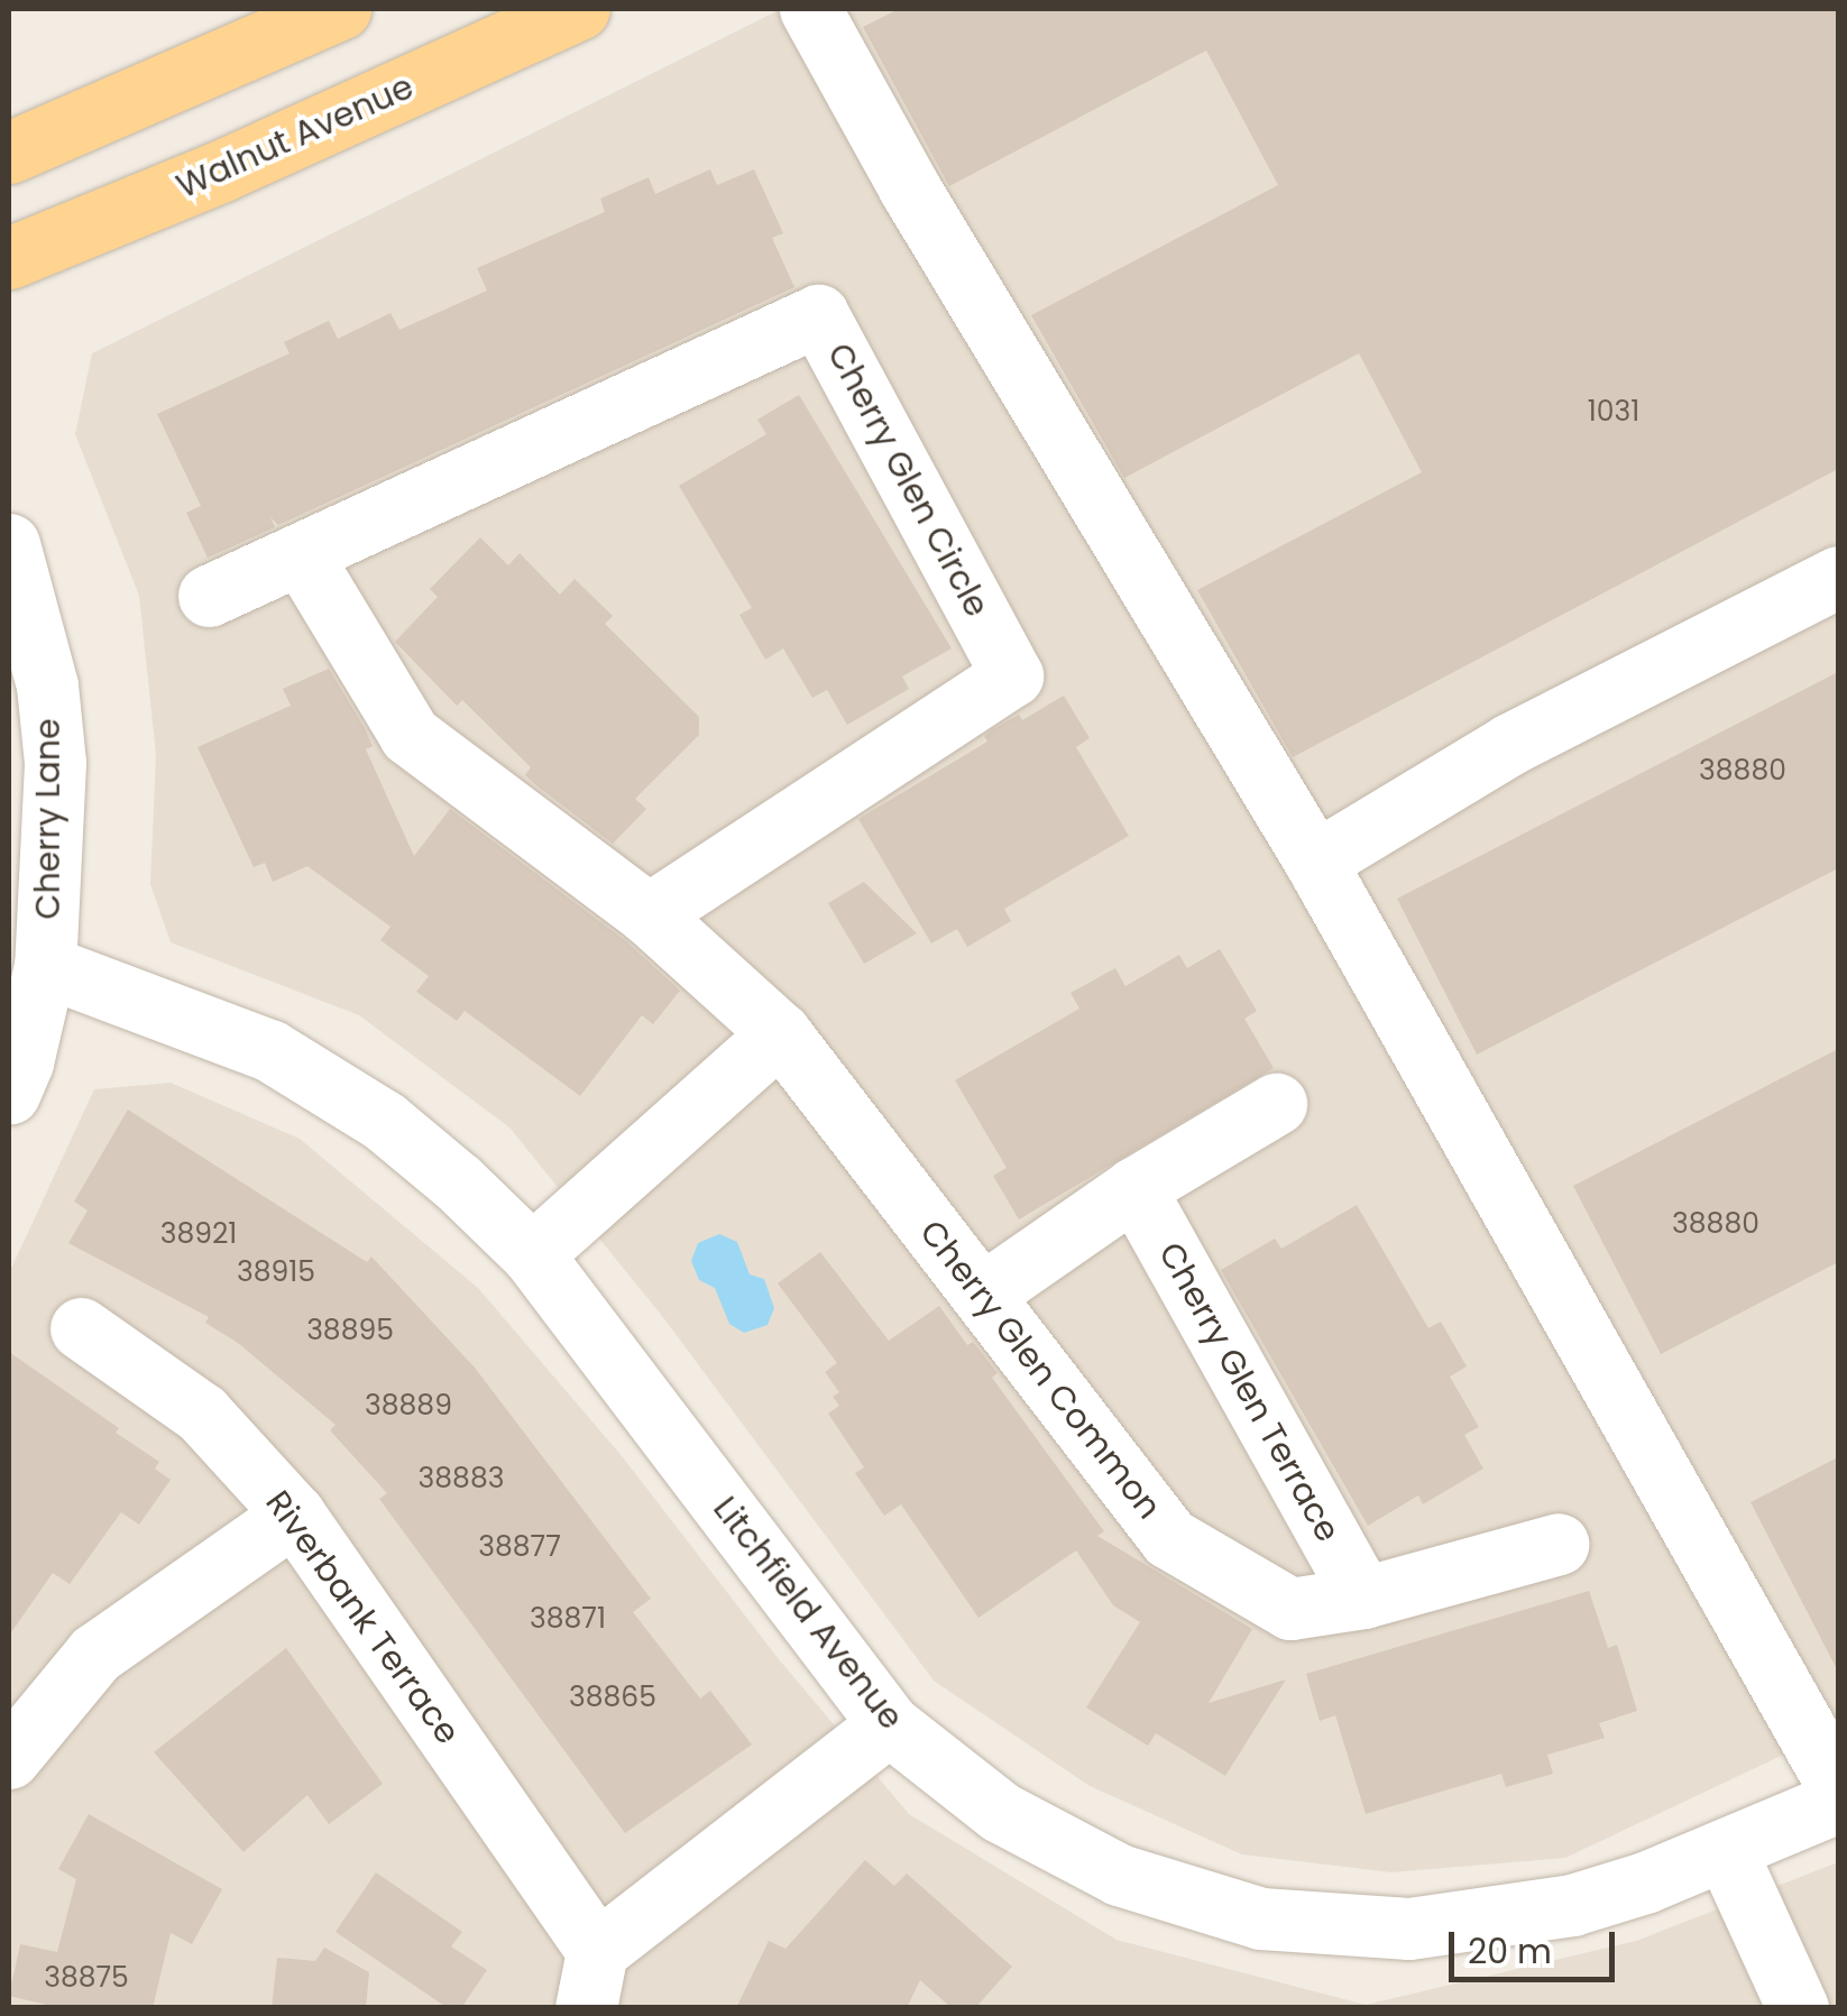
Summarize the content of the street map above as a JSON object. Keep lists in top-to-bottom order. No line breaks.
{"streets":{"main road":["Walnut Avenue"],"street":["Cherry Glen Circle","Cherry Lane","Cherry Glen Common","Cherry Glen Terrace","Litchfield Avenue","Riverbank Terrace"]},"crossings":[["Cherry Glen Circle","Cherry Glen Common"],["Cherry Lane","Litchfield Avenue"],["Cherry Glen Common","Cherry Glen Terrace"]],"house_numbers":["1031","38880","38880","38921","38915","38895","38889","38883","38877","38871","38865","38875"],"scale_bar":"20 m"}
